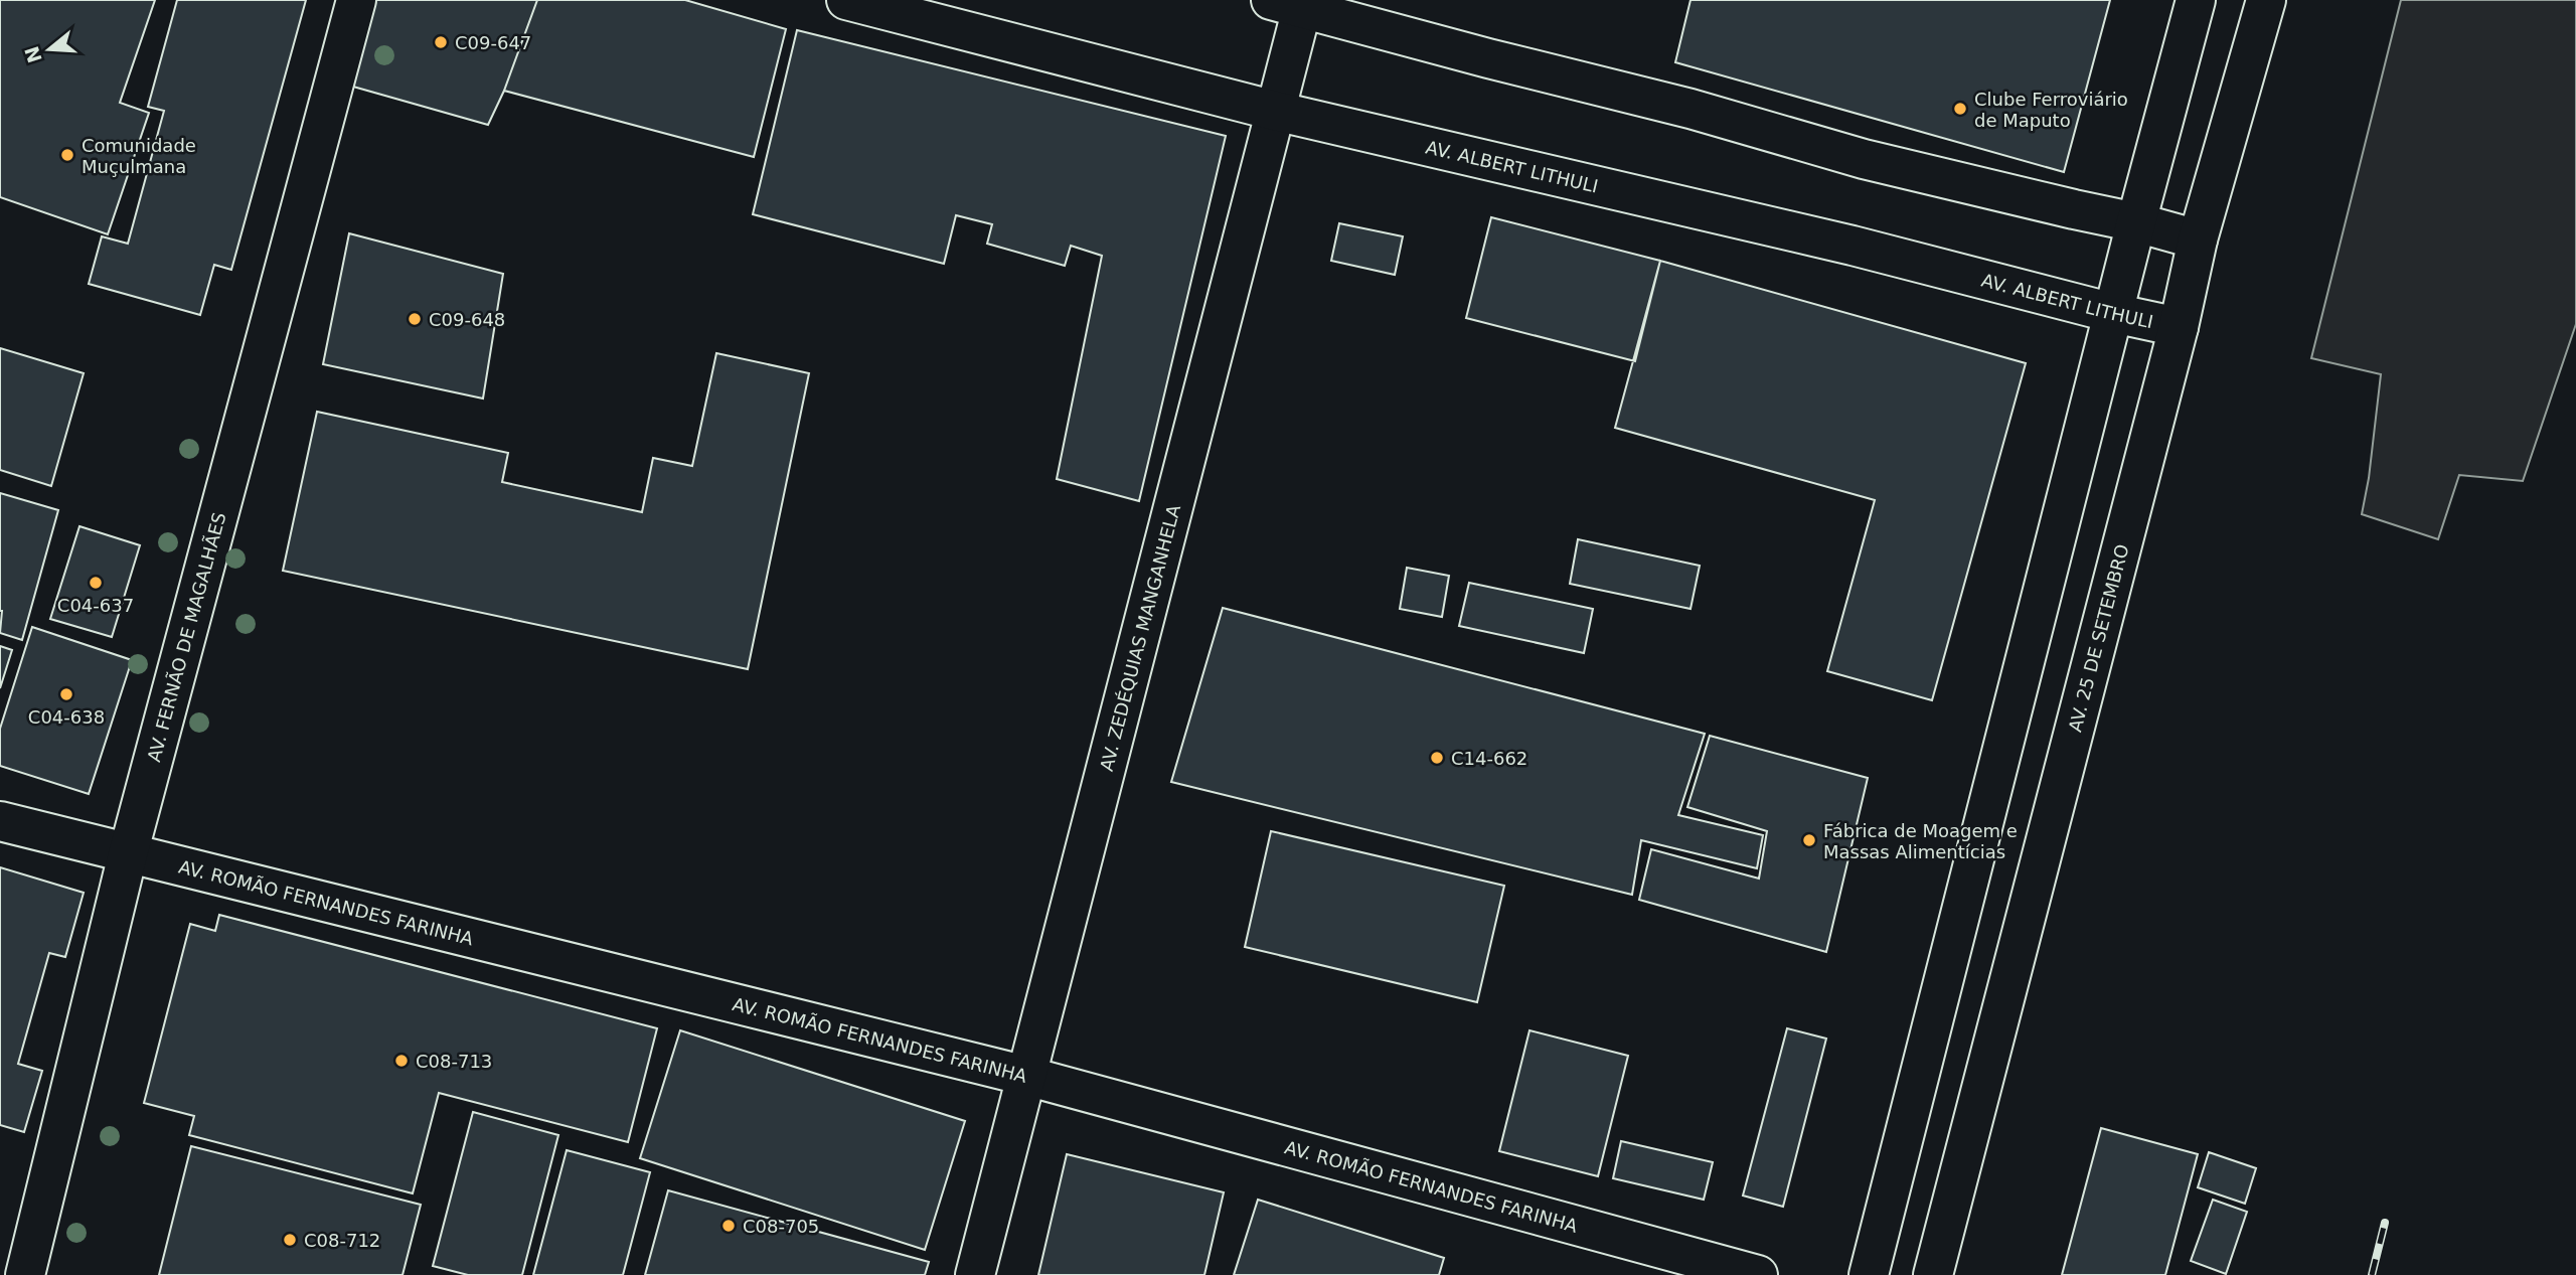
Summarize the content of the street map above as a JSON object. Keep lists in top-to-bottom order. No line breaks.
{"streets":{"street":["AV. ALBERT LITHULI","AV. FERNÃO DE MAGALHÃES","AV. ZEDÉQUIAS MANGANHELA","AV. 25 DE SETEMBRO","AV. ROMÃO FERNANDES FARINHA"]},"crossings":[["AV. ALBERT LITHULI","AV. ZEDÉQUIAS MANGANHELA"],["AV. ALBERT LITHULI","AV. 25 DE SETEMBRO"],["AV. FERNÃO DE MAGALHÃES","AV. ROMÃO FERNANDES FARINHA"],["AV. ZEDÉQUIAS MANGANHELA","AV. ROMÃO FERNANDES FARINHA"]],"places":["C09-647","Clube Ferroviário de Maputo","Comunidade Muçulmana","C09-648","C04-637","C04-638","C14-662","Fábrica de Moagem e Massas Alimentícias","C08-713","C08-705","C08-712"],"north":"left"}
